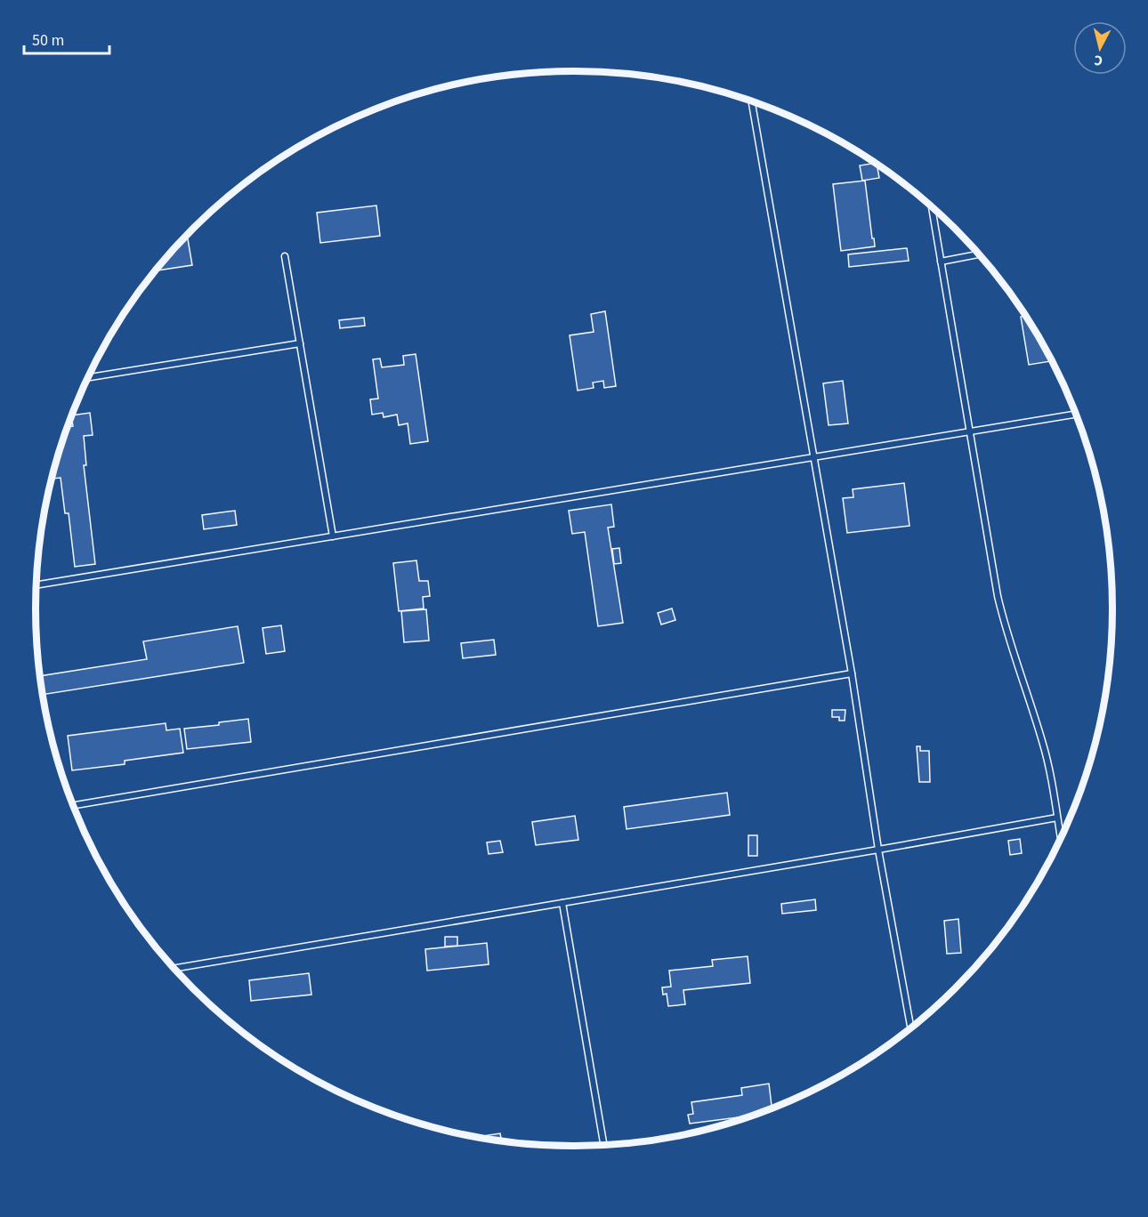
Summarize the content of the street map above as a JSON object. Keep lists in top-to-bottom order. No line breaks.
{"scale_bar":"50 m","north":"bottom"}
